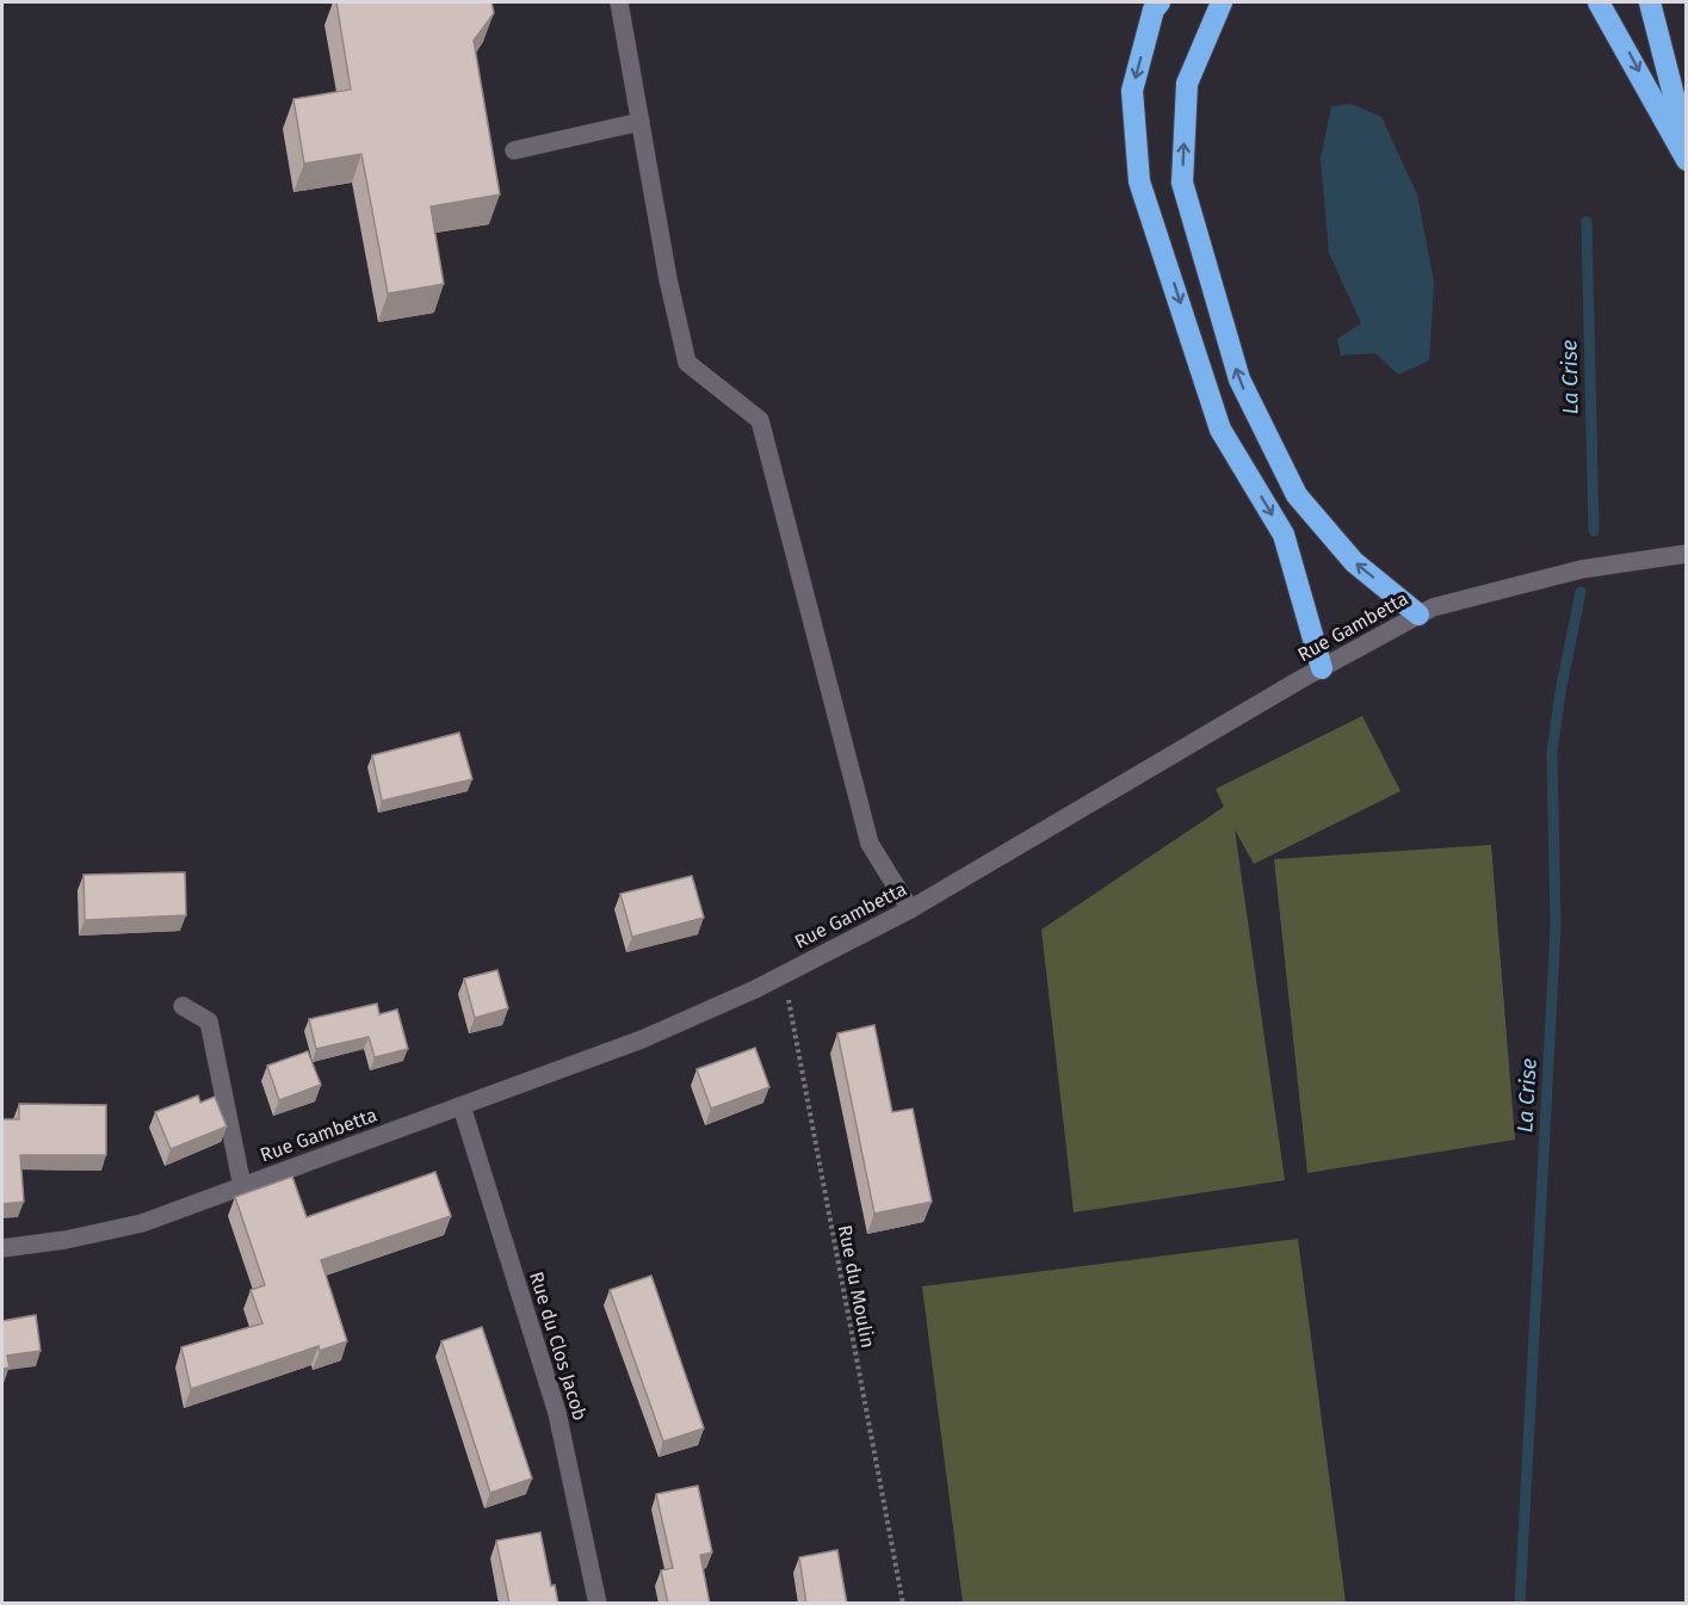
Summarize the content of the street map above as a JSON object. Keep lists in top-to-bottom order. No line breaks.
{"streets":{"street":["Rue Gambetta","Rue du Clos Jacob"],"path":["Rue du Moulin"]},"crossings":[["Rue Gambetta","Rue du Moulin"],["Rue Gambetta","Rue du Clos Jacob"]],"water":["La Crise"]}
